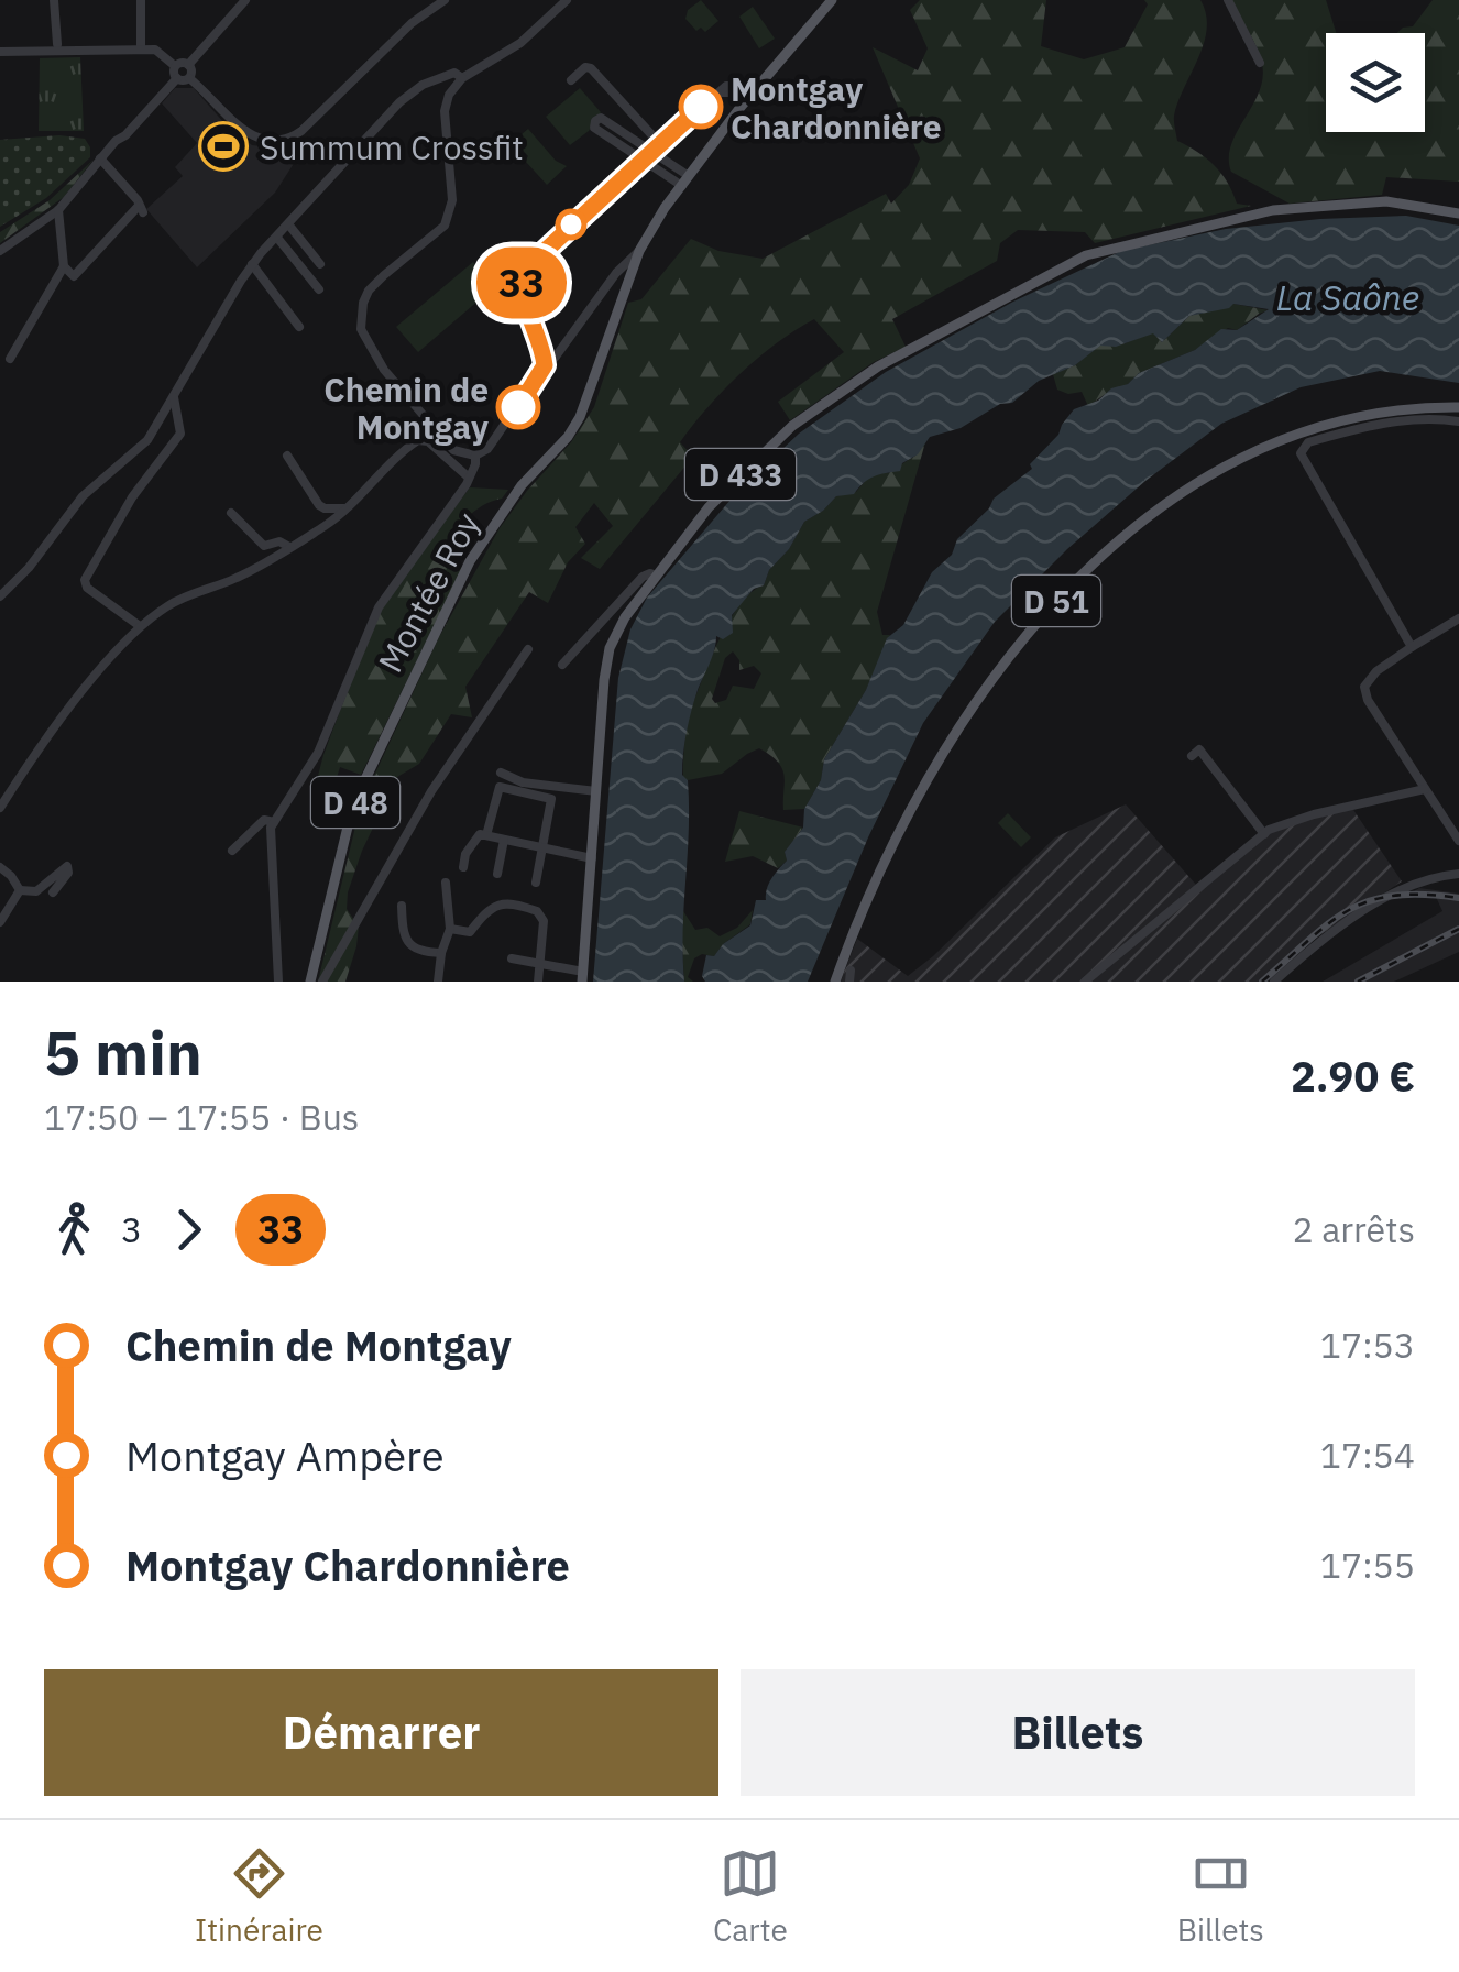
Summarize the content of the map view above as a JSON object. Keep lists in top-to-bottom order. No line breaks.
{"streets":{"main road":["D 433","Montée Roy","D 51","D 48"]},"crossings":[["Montée Roy","D 48"]],"water":["La Saône"],"places":{"other":["Montgay Chardonnière","Chemin de Montgay"],"sports":["Summum Crossfit"]},"lines":["bus line 33"],"page":{"on_map":"33","heading":["5 min","17:50 – 17:55 · Bus","2.90 €"],"legs":["3","33","2 arrêts"],"list":[{"name":"Chemin de Montgay","value":"17:53"},{"name":"Montgay Ampère","value":"17:54"},{"name":"Montgay Chardonnière","value":"17:55"}],"buttons":["Démarrer","Billets"],"tabs":["Itinéraire","Carte","Billets"]}}
